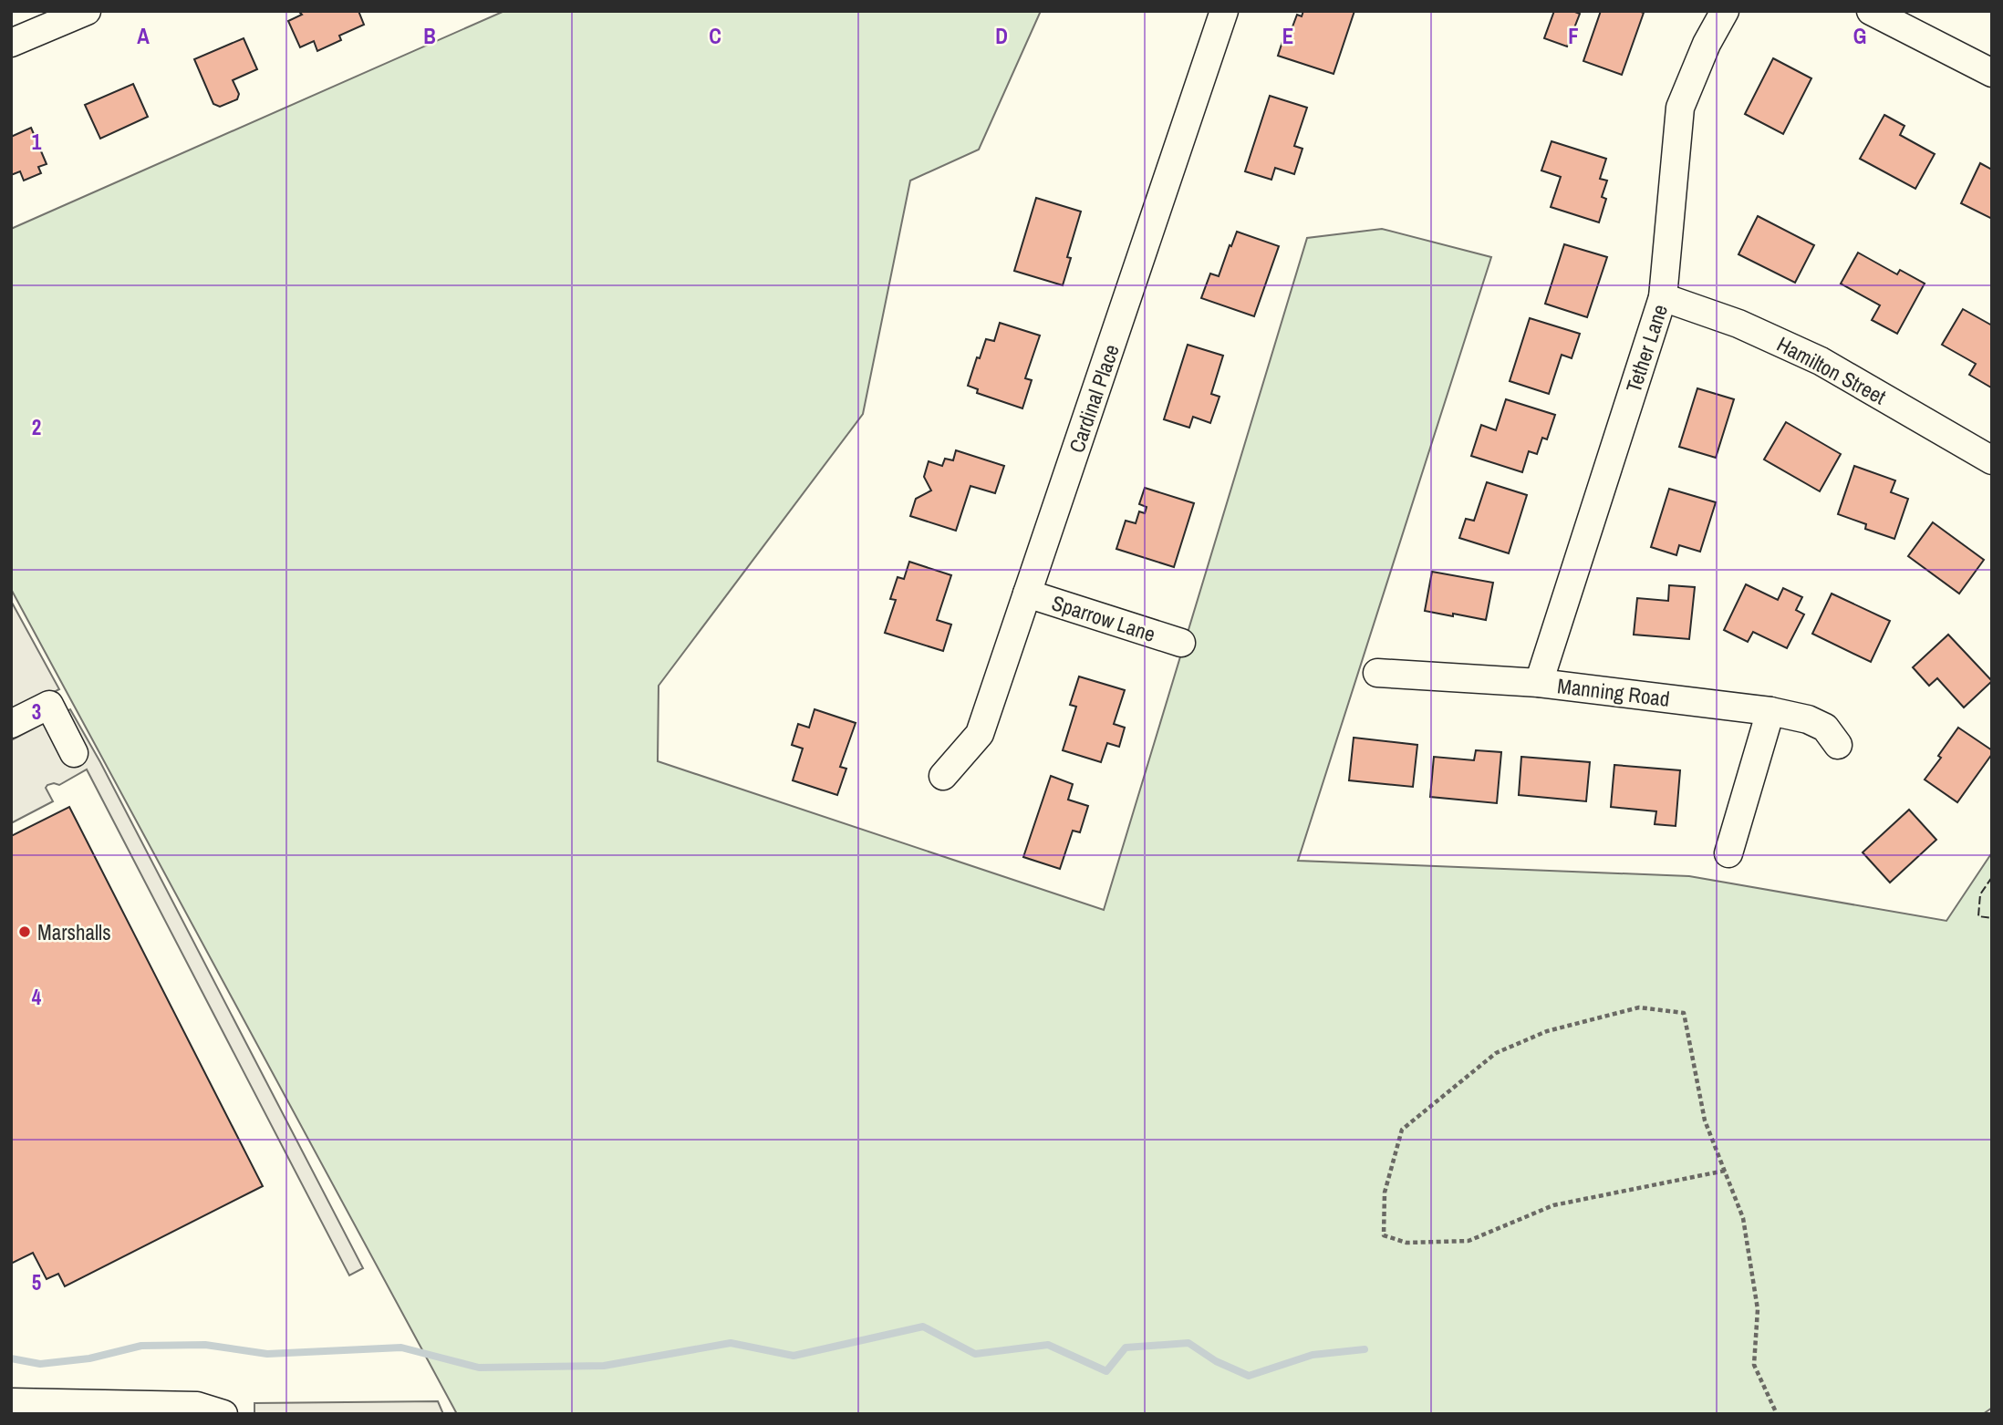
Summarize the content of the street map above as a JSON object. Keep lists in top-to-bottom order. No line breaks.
{"streets":{"street":["Tether Lane","Hamilton Street","Cardinal Place","Sparrow Lane","Manning Road"]},"crossings":[["Tether Lane","Hamilton Street"],["Tether Lane","Manning Road"],["Cardinal Place","Sparrow Lane"]],"places":["Marshalls"],"grid":{"columns":["A","B","C","D","E","F","G"],"rows":["1","2","3","4","5"]}}
